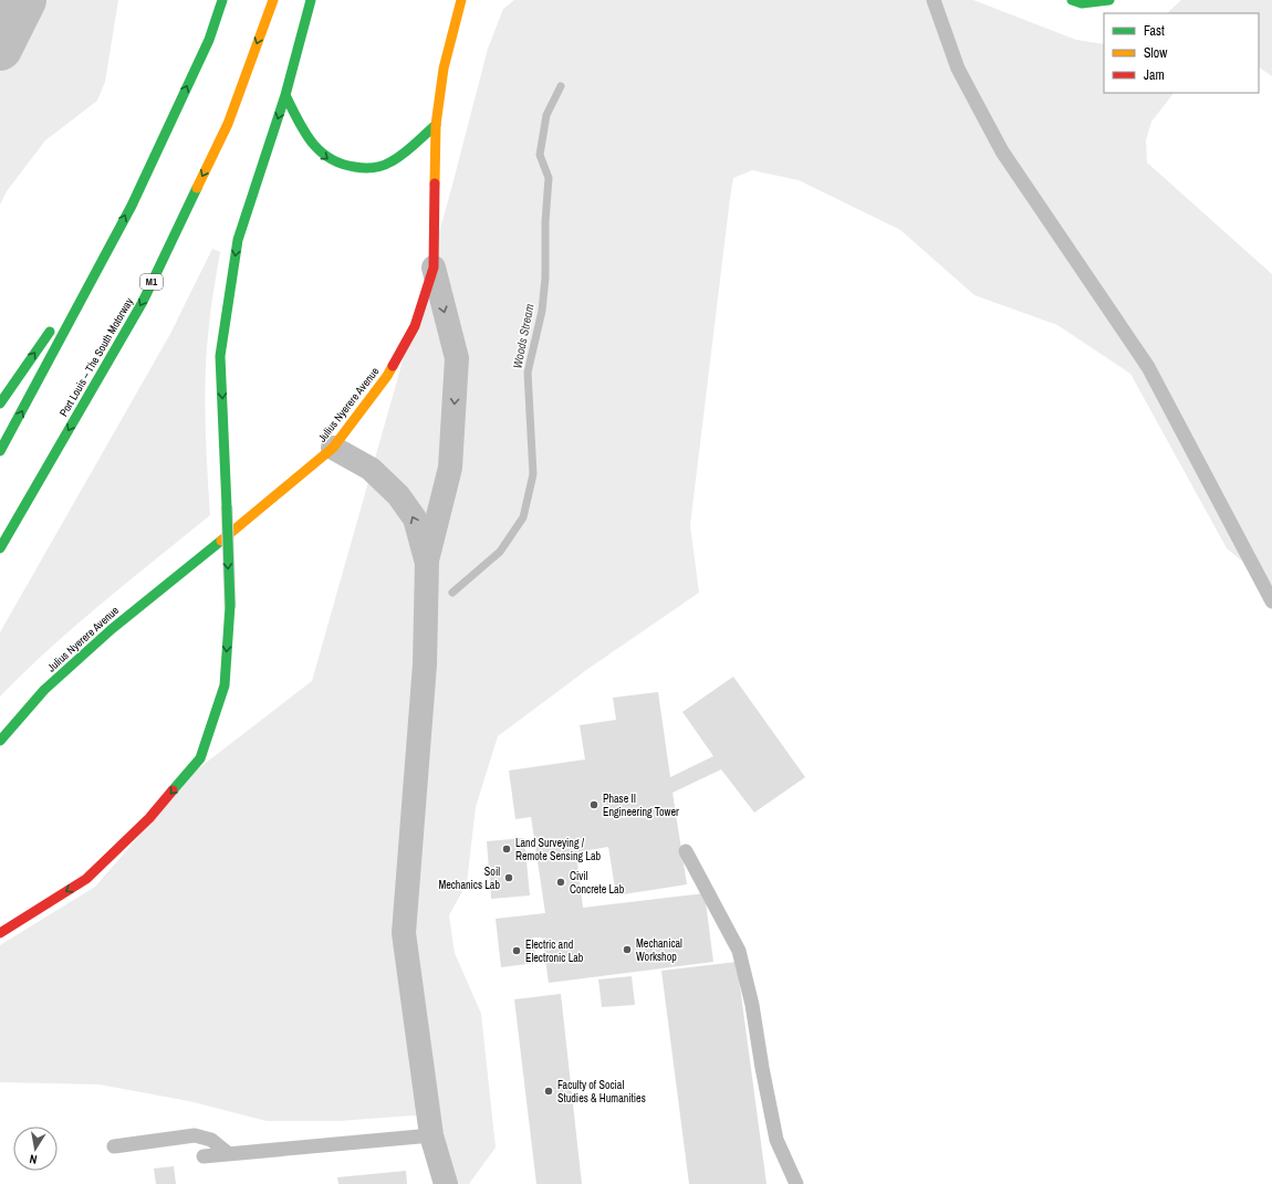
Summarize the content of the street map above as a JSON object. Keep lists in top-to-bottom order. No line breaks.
{"streets":{"main road":["M1","Port Louis – The South Motorway","Julius Nyerere Avenue"]},"water":["Woods Stream"],"places":["Phase II Engineering Tower","Land Surveying / Remote Sensing Lab","Soil Mechanics Lab","Civil Concrete Lab","Mechanical Workshop","Electric and Electronic Lab","Faculty of Social Studies & Humanities"],"legend":["Fast","Slow","Jam"],"north":"bottom"}
